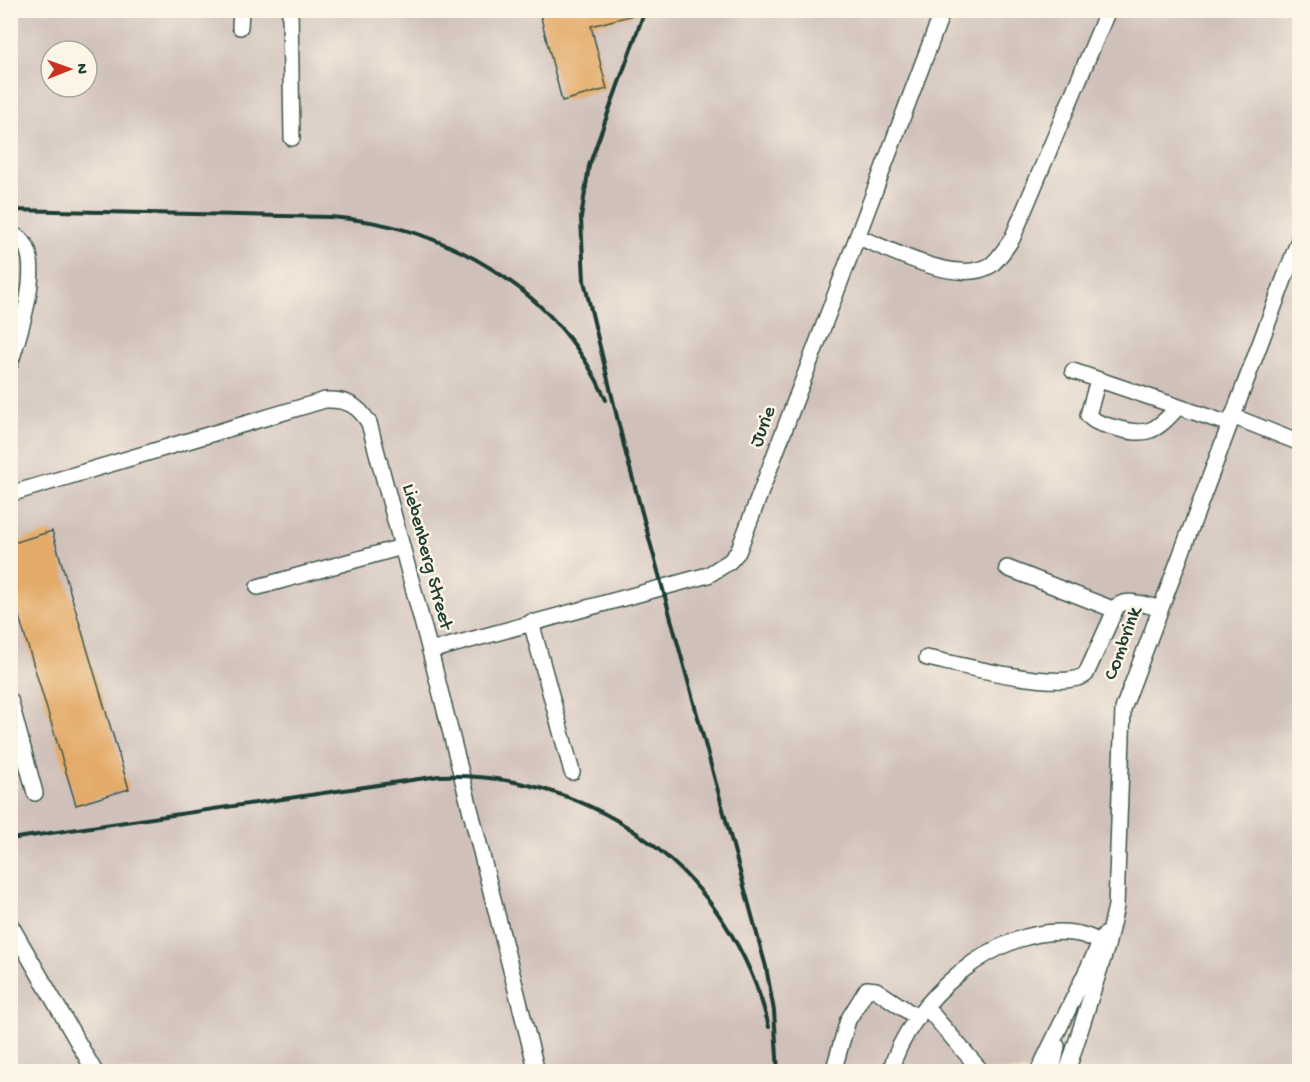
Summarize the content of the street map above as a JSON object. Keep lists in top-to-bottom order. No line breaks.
{"streets":{"street":["Jurie","Liebenberg Street","Combrink"]},"crossings":[["Jurie","Liebenberg Street"]],"north":"right"}
